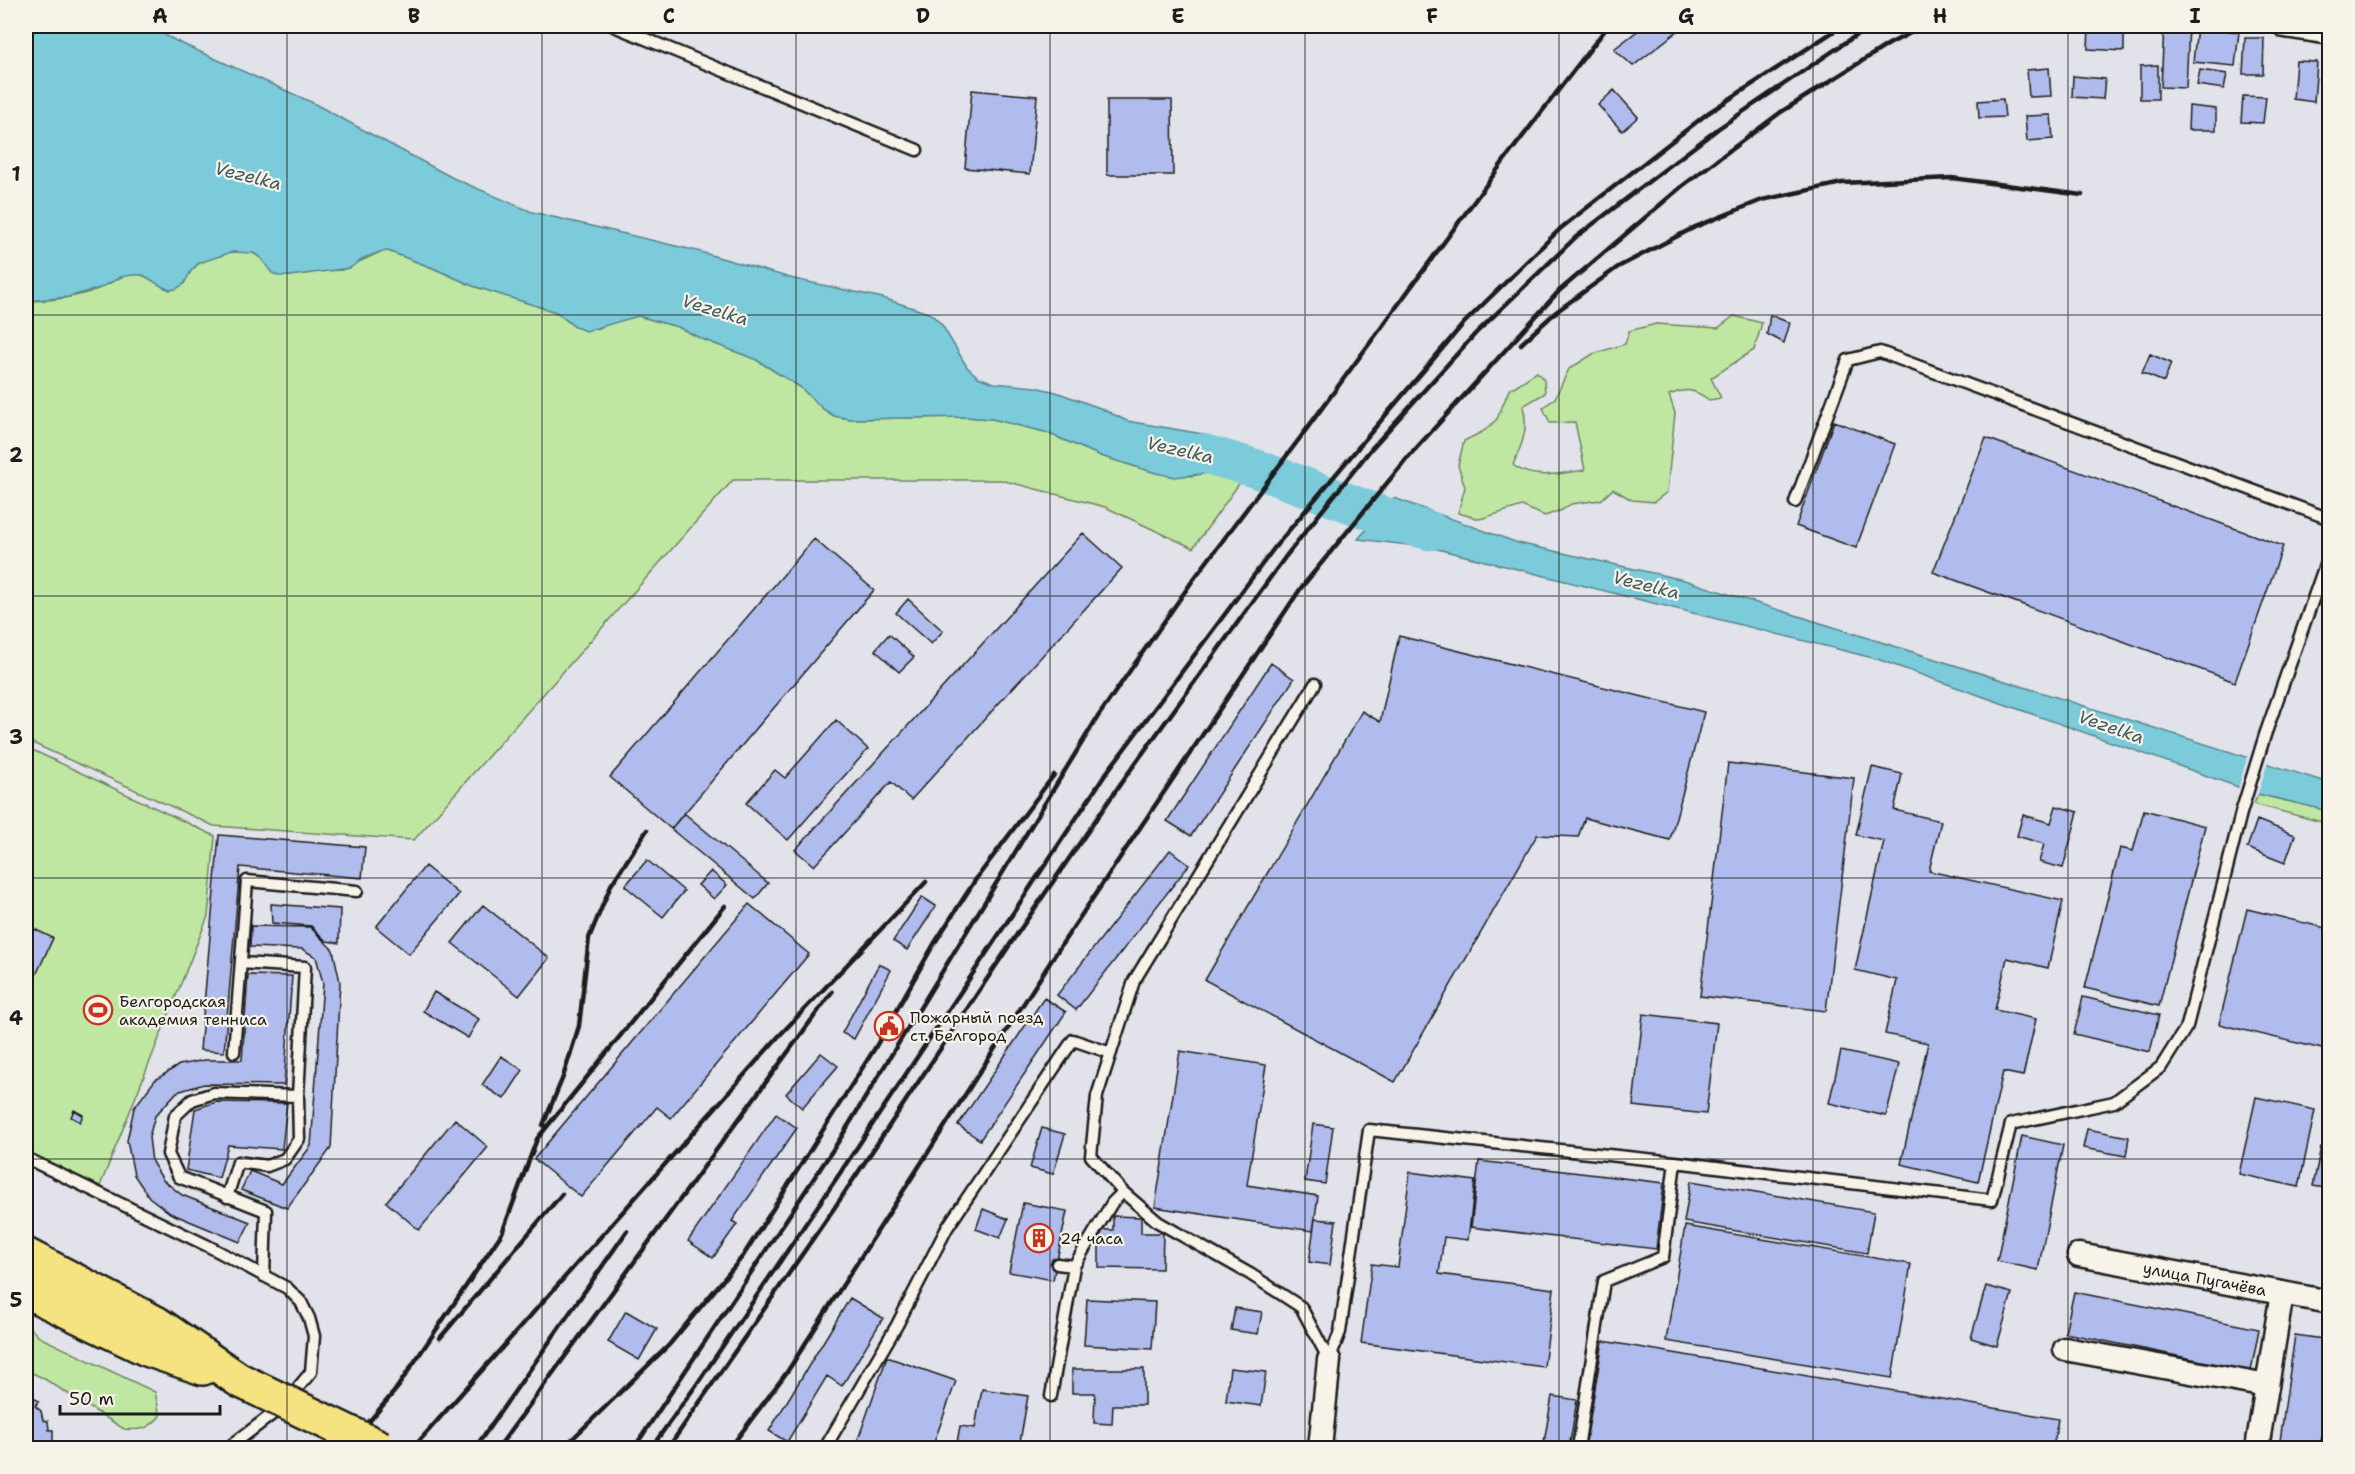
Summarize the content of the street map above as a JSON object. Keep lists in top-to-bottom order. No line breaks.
{"streets":{"street":["улица Пугачёва"]},"water":["Vezelka"],"places":{"sports":["Белгородская академия тенниса"],"public building":["Пожарный поезд ст. Белгород"],"building":["24 часа"]},"scale_bar":"50 m","grid":{"columns":["A","B","C","D","E","F","G","H","I"],"rows":["1","2","3","4","5"]}}
